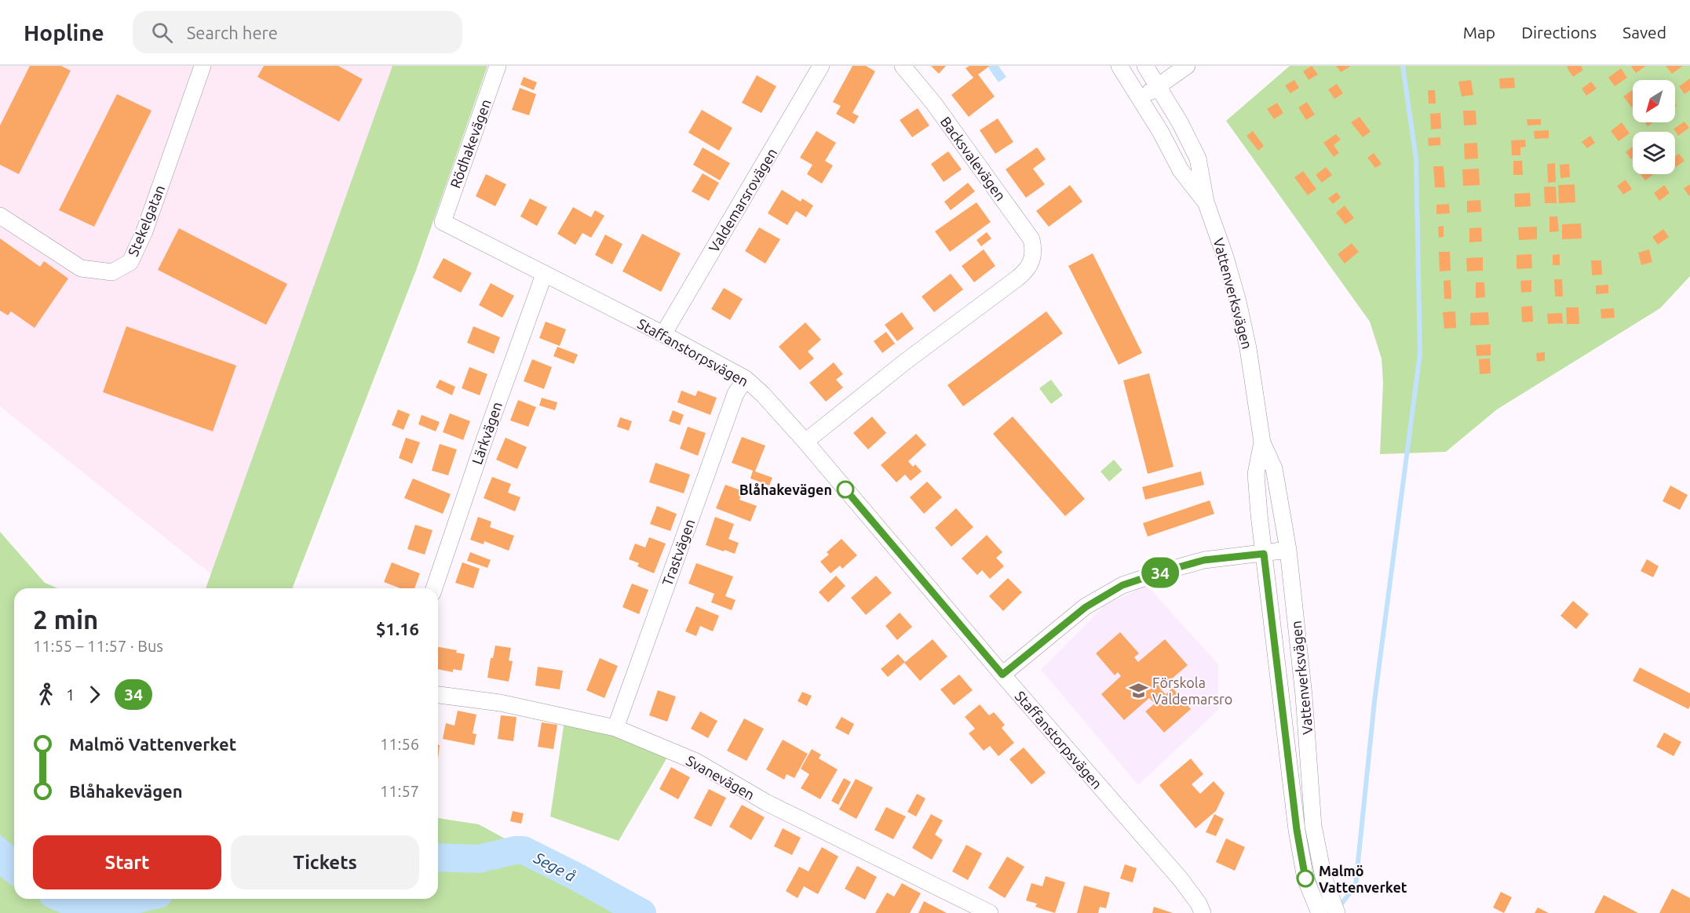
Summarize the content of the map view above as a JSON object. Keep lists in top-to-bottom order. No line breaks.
{"streets":{"street":["Rödhakevägen","Backsvalevägen","Valdemarsrovägen","Stekelgatan","Vattenverksvägen","Staffanstorpsvägen","Lärkvägen","Trastvägen","Svanevägen"]},"crossings":[["Rödhakevägen","Staffanstorpsvägen"],["Backsvalevägen","Staffanstorpsvägen"],["Valdemarsrovägen","Staffanstorpsvägen"],["Staffanstorpsvägen","Lärkvägen"],["Staffanstorpsvägen","Trastvägen"],["Trastvägen","Svanevägen"]],"water":["Sege å"],"places":{"other":["Blåhakevägen","Malmö Vattenverket"],"school or university":["Förskola Valdemarsro"]},"lines":["bus line 34"],"north":"bottom left","page":{"header":"Hopline","search":"Search here","nav":["Map","Directions","Saved"],"on_map":"34","heading":["2 min","11:55 – 11:57 · Bus","$1.16"],"legs":["1","34"],"list":[{"name":"Malmö Vattenverket","value":"11:56"},{"name":"Blåhakevägen","value":"11:57"}],"buttons":["Start","Tickets"]}}
